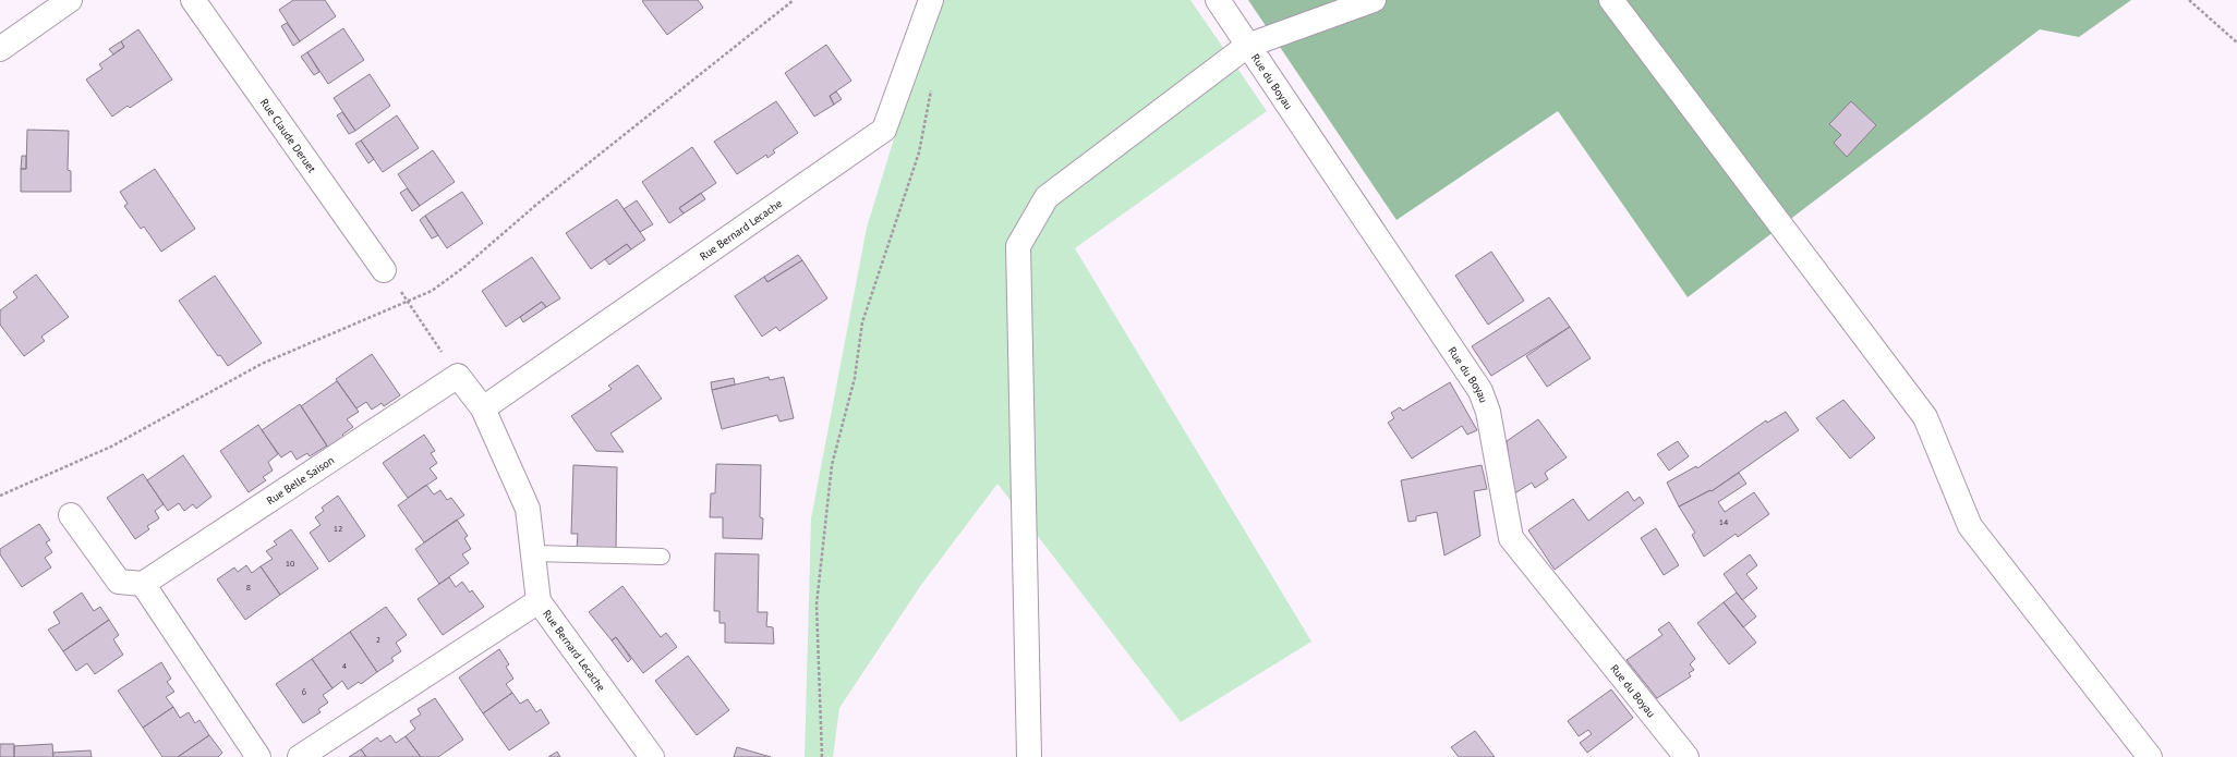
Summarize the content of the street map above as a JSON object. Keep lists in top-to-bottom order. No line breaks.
{"streets":{"street":["Rue du Boyau","Rue Claude Deruet","Rue Bernard Lecache","Rue Belle Saison"]},"crossings":[["Rue Bernard Lecache","Rue Belle Saison"]],"house_numbers":["14","12","10","8","2","4","6"]}
